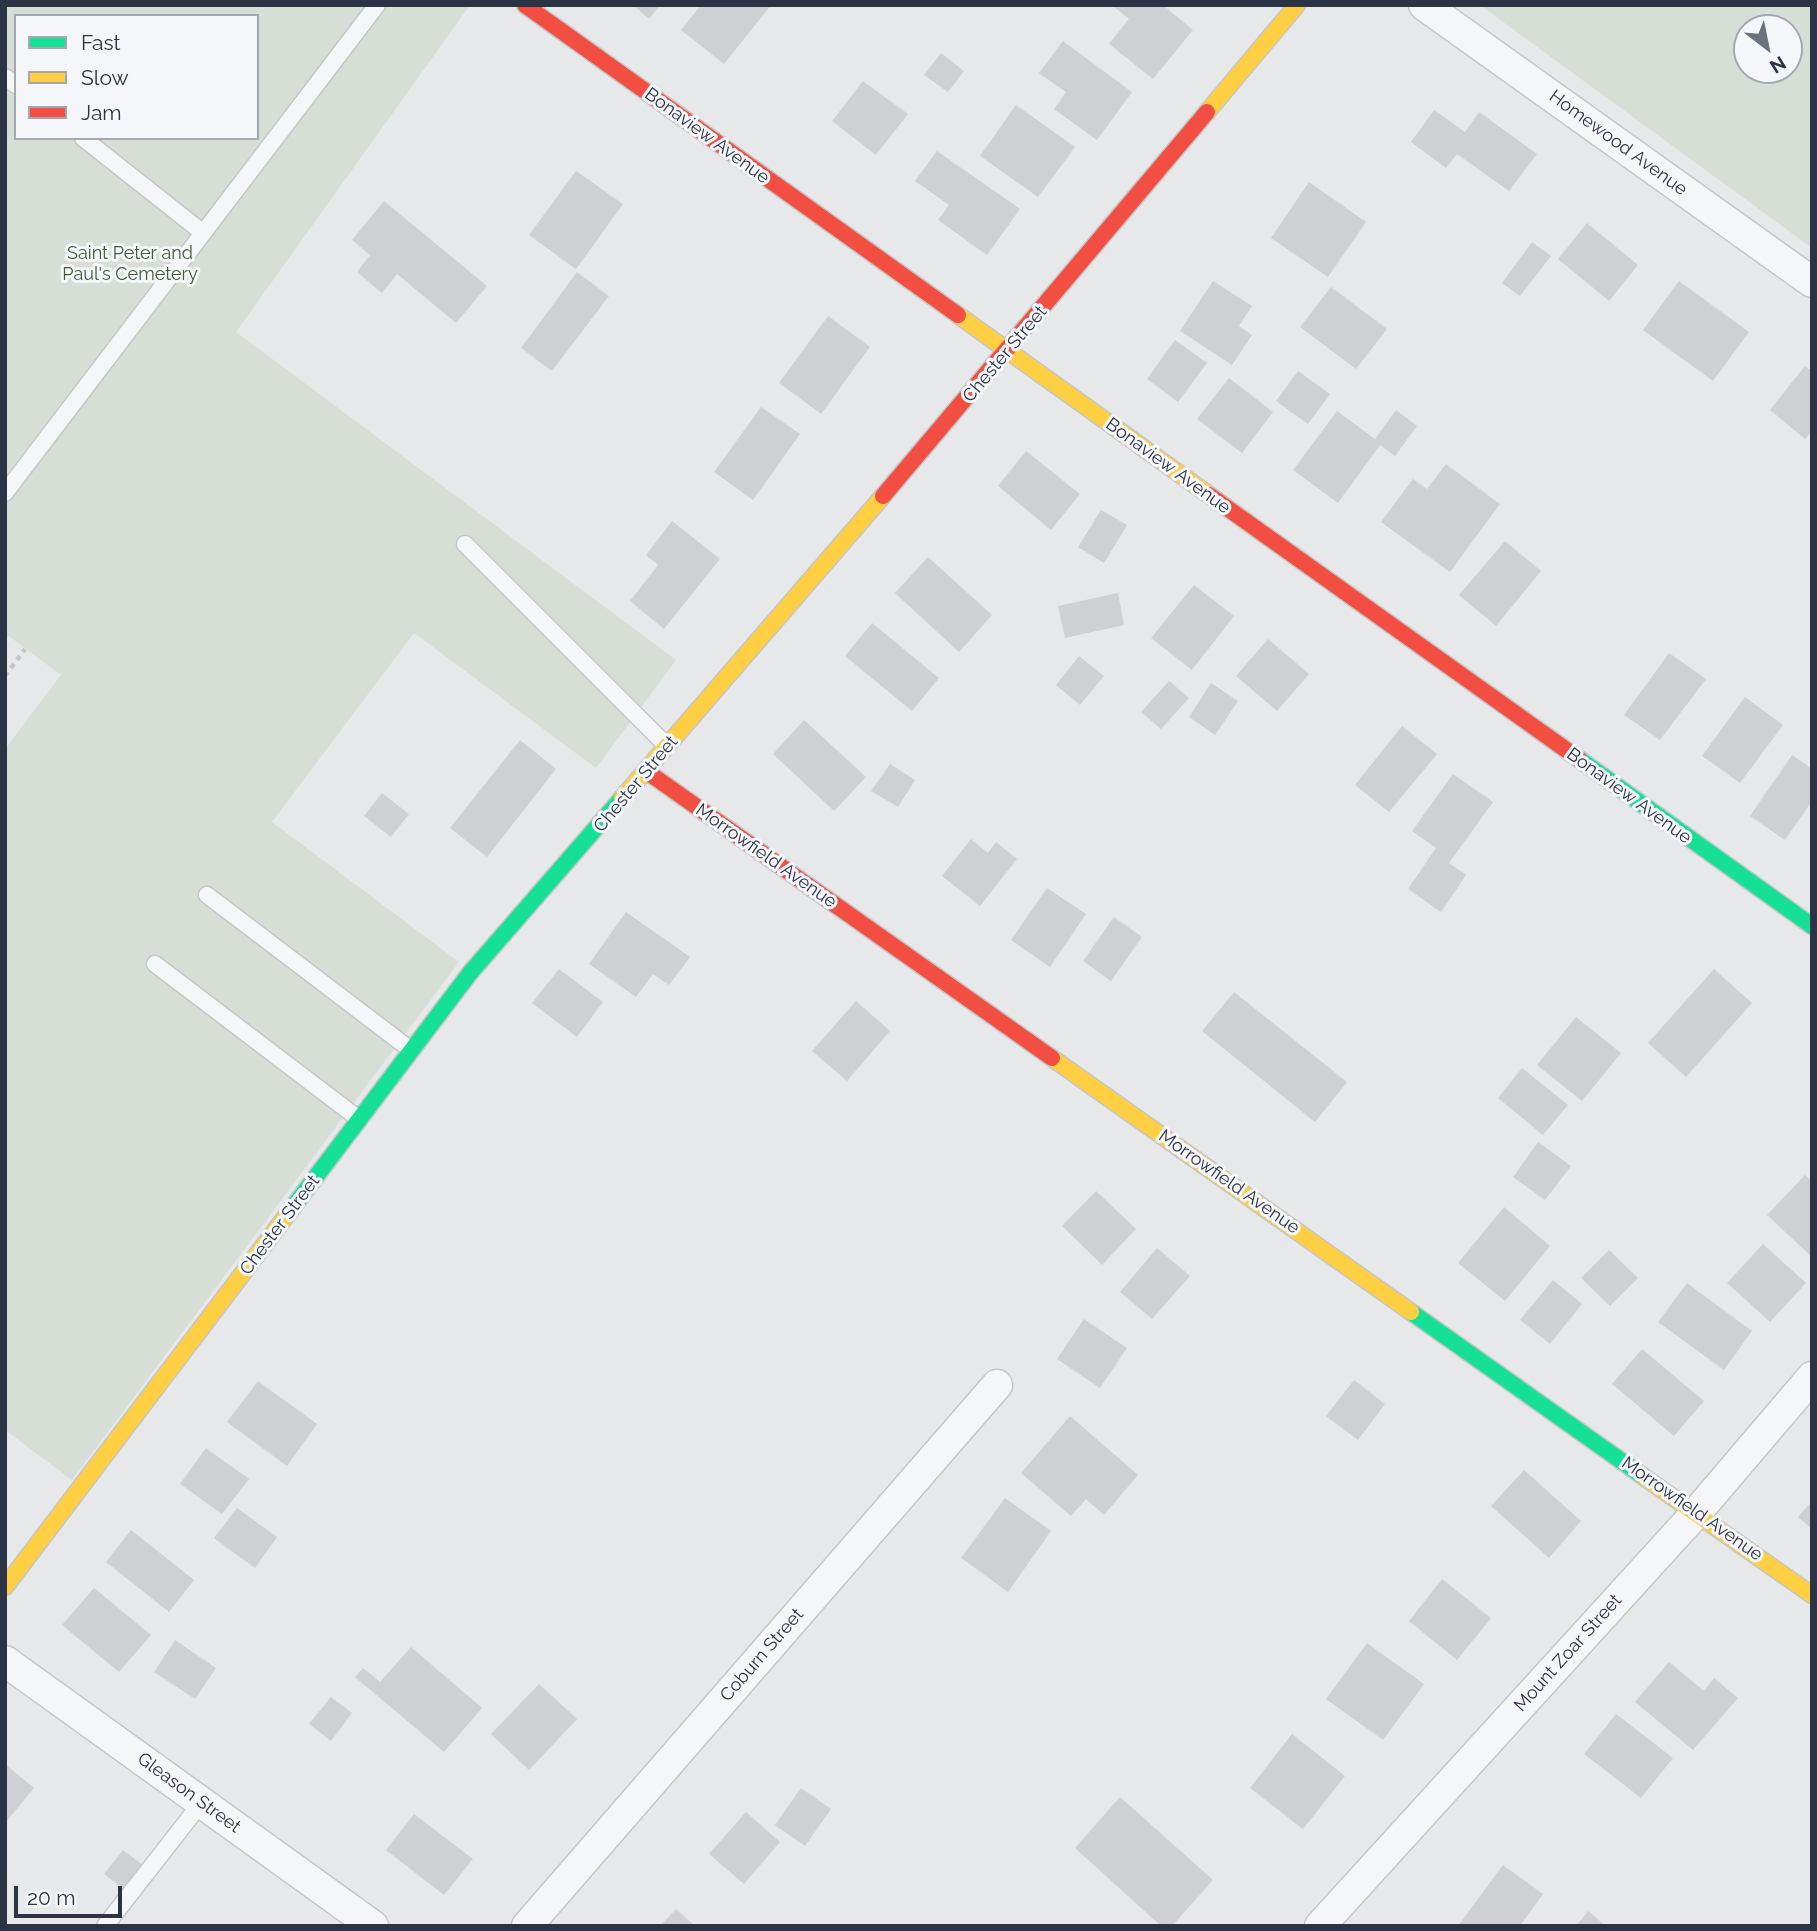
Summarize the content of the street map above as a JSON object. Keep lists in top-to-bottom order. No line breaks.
{"streets":{"street":["Bonaview Avenue","Homewood Avenue","Chester Street","Morrowfield Avenue","Mount Zoar Street","Coburn Street","Gleason Street"]},"crossings":[["Bonaview Avenue","Chester Street"],["Chester Street","Morrowfield Avenue"],["Morrowfield Avenue","Mount Zoar Street"]],"parks":["Saint Peter and Paul's Cemetery"],"legend":["Fast","Slow","Jam"],"scale_bar":"20 m","north":"bottom right"}
